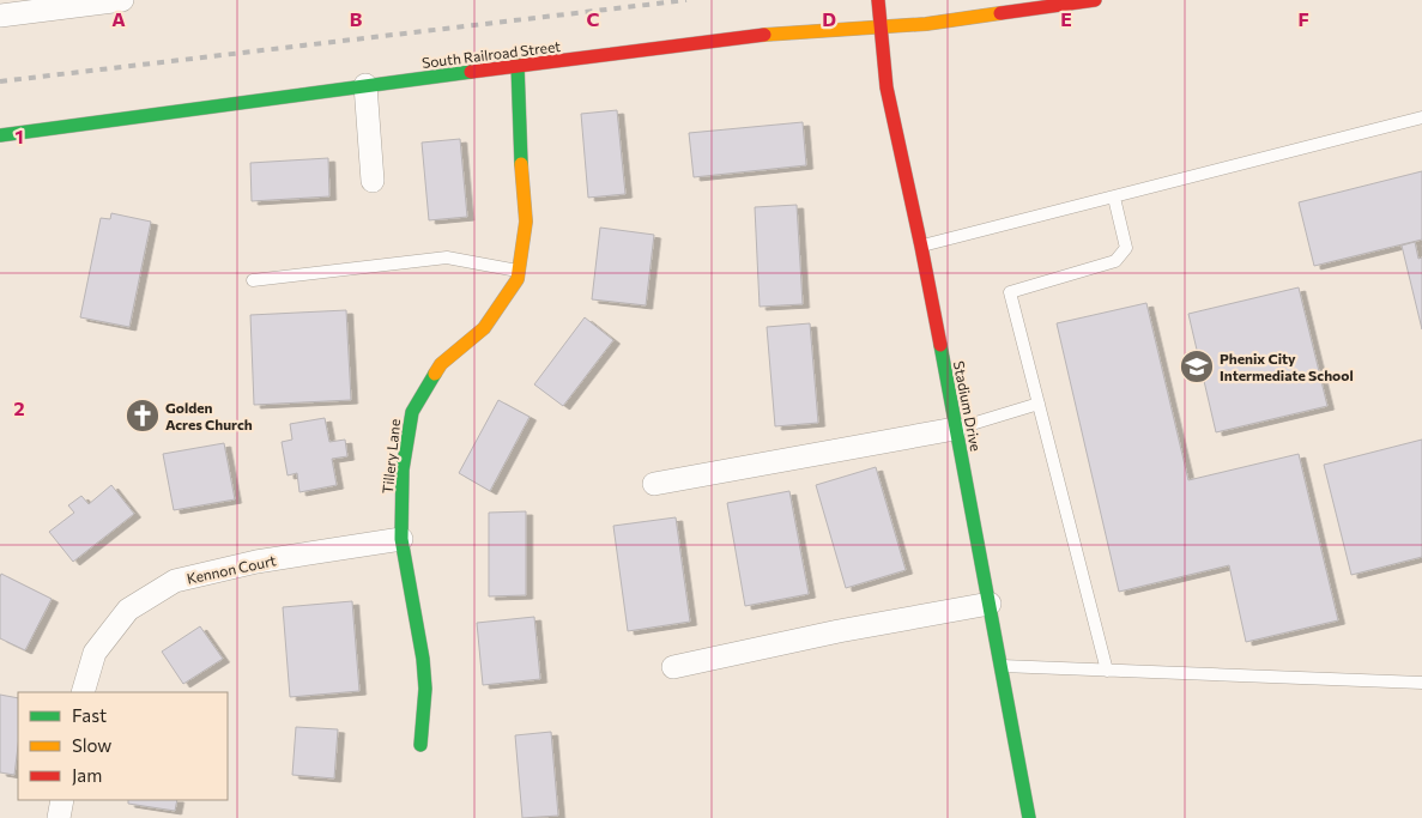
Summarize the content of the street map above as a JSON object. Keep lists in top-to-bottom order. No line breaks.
{"streets":{"street":["South Railroad Street","Stadium Drive","Tillery Lane","Kennon Court"]},"crossings":[["South Railroad Street","Stadium Drive"],["South Railroad Street","Tillery Lane"],["Tillery Lane","Kennon Court"]],"places":{"school or university":["Phenix City Intermediate School"],"church":["Golden Acres Church"]},"legend":["Fast","Slow","Jam"],"grid":{"columns":["A","B","C","D","E","F"],"rows":["1","2"]}}
